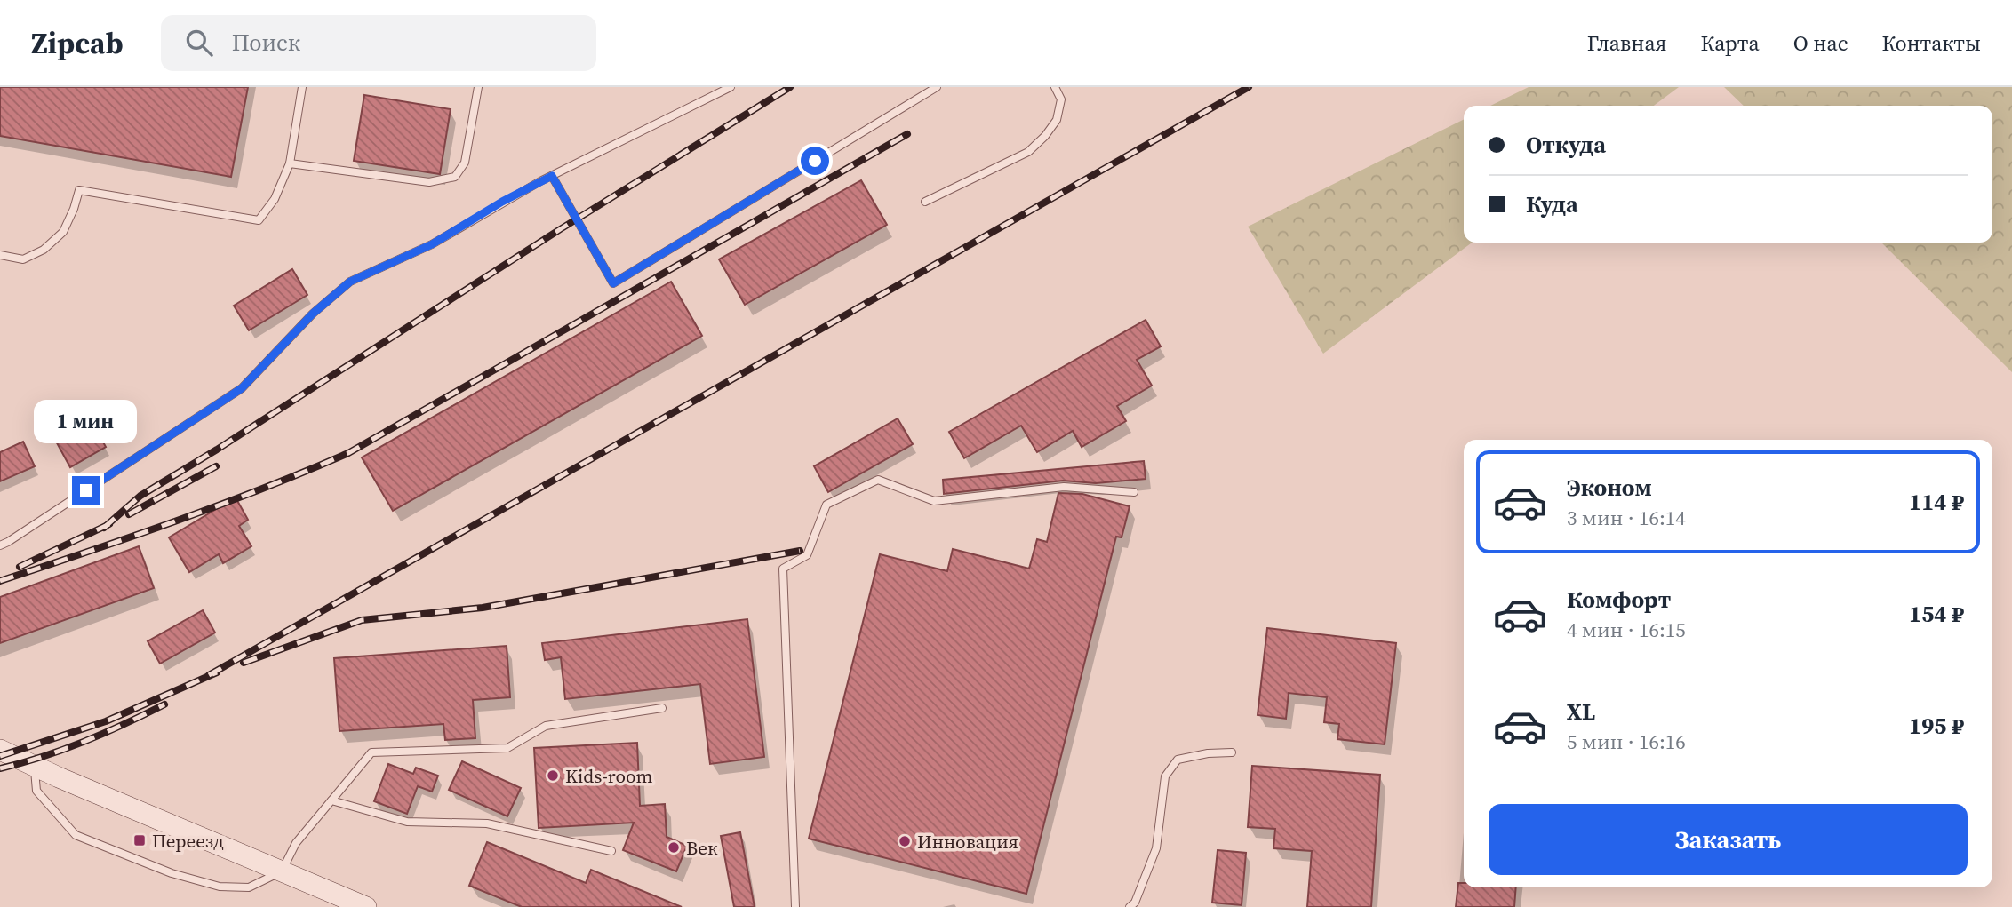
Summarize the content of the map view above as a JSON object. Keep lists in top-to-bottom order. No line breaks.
{"places":{"other":["Kids-room","Инновация","Век"],"transit":["Переезд"]},"page":{"header":"Zipcab","search":"Поиск","nav":["Главная","Карта","О нас","Контакты"],"banner":["Откуда","Куда"],"bubble":"1 мин","list":[{"name":"Эконом","note":"3 мин · 16:14","value":"114 ₽"},{"name":"Комфорт","note":"4 мин · 16:15","value":"154 ₽"},{"name":"XL","note":"5 мин · 16:16","value":"195 ₽"}],"buttons":"Заказать"}}
